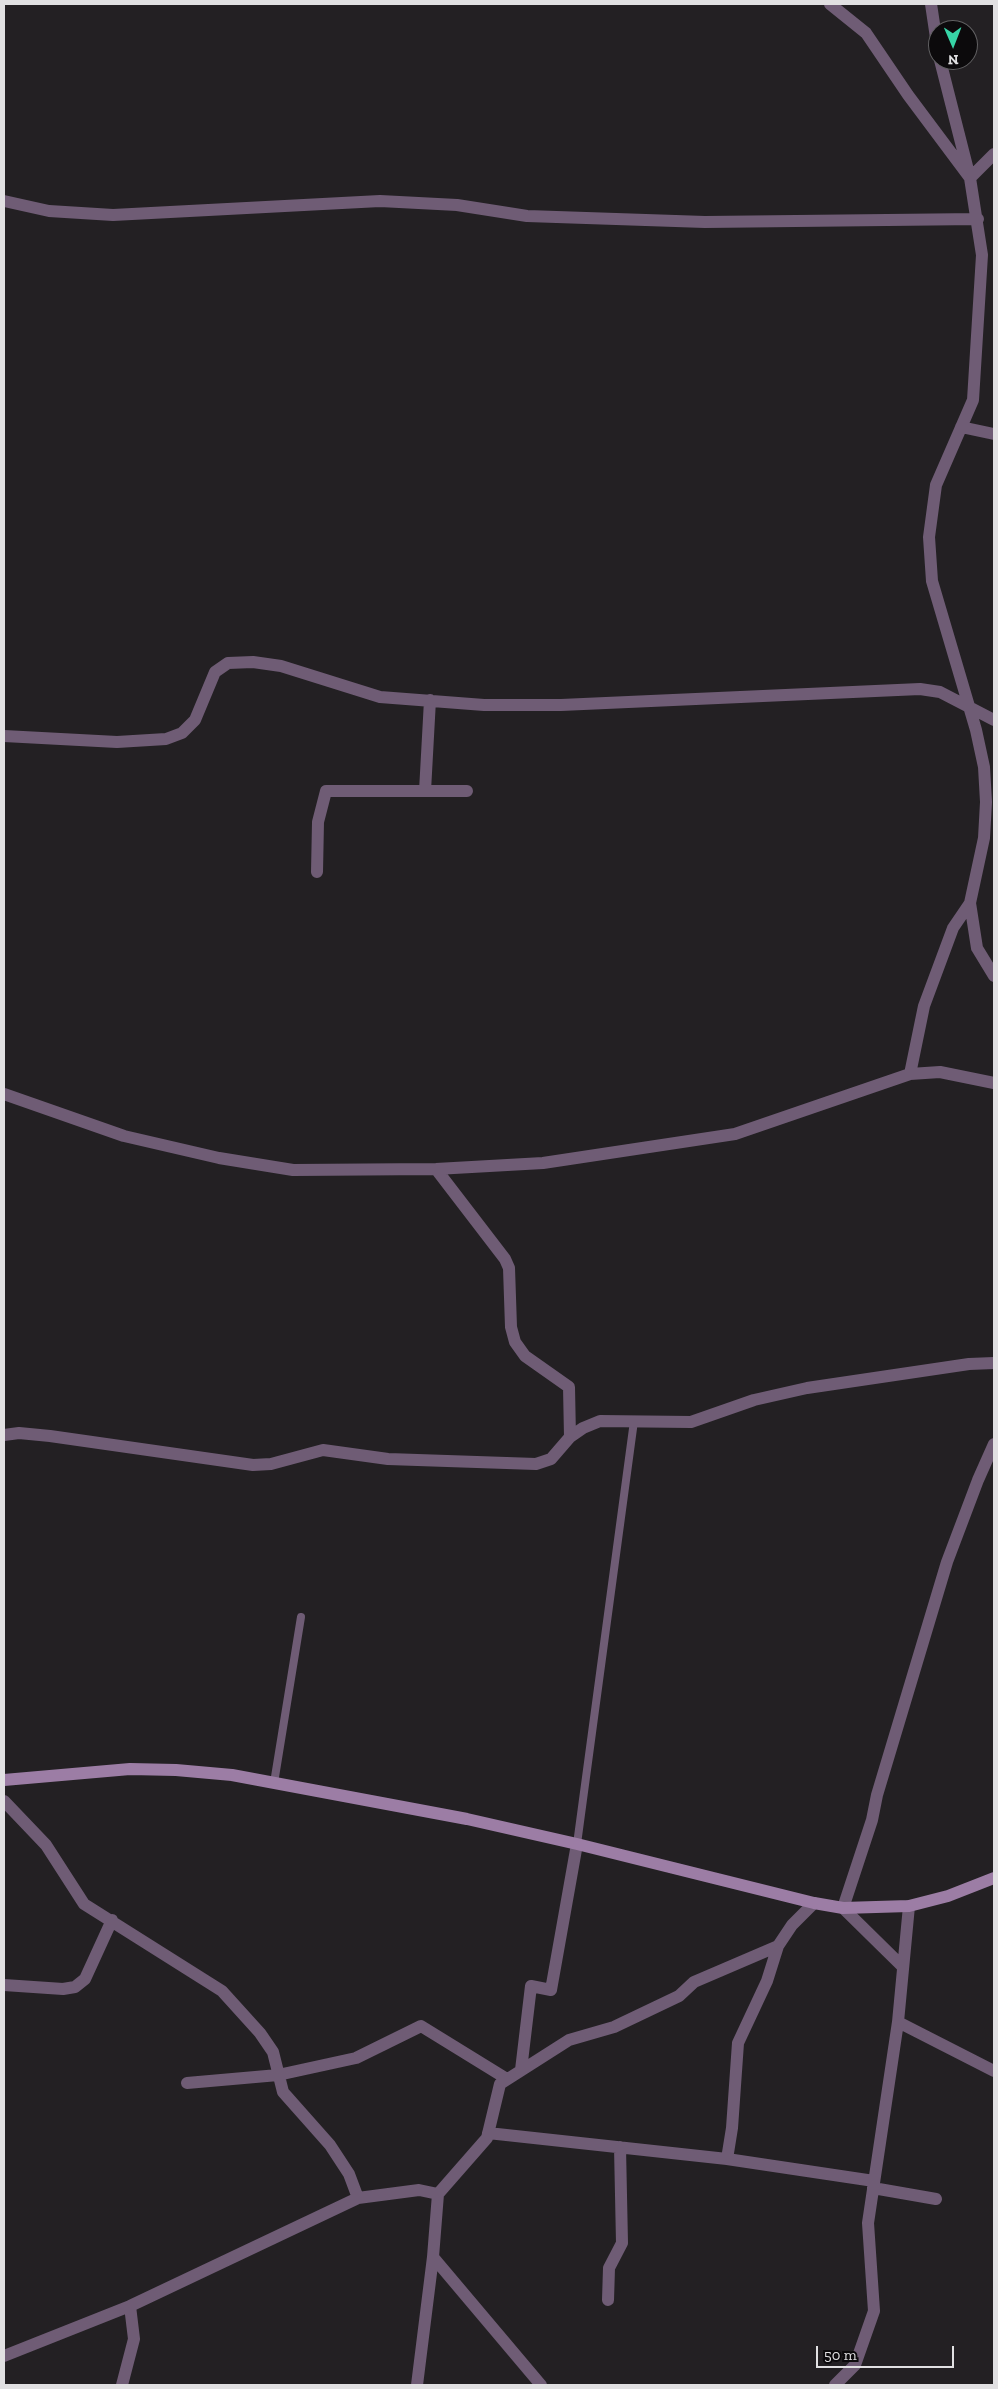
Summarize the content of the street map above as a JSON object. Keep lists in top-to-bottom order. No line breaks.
{"scale_bar":"50 m","north":"bottom"}
